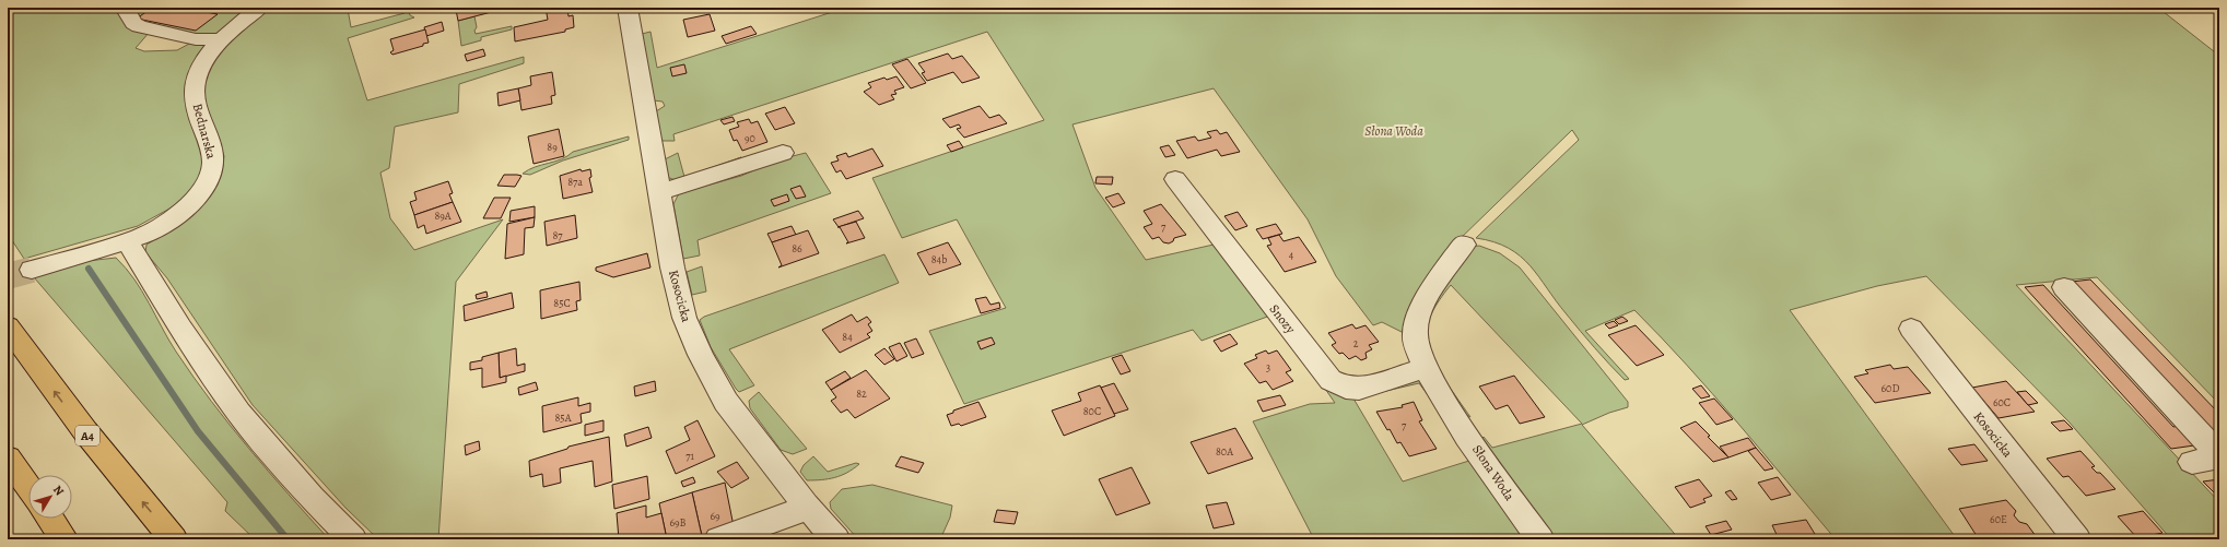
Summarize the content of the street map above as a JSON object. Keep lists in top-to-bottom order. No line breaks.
{"streets":{"highway":["A4"],"street":["Bednarska","Kosocicka","Snozy","Słona Woda"]},"crossings":[["Snozy","Słona Woda"]],"parks":["Słona Woda"],"house_numbers":["90","89","87a","89A","7","87","86","4","84b","85C","84","2","3","60D","82","60C","80C","85A","7","80A","71","69","60E","69B"],"north":"top right"}
